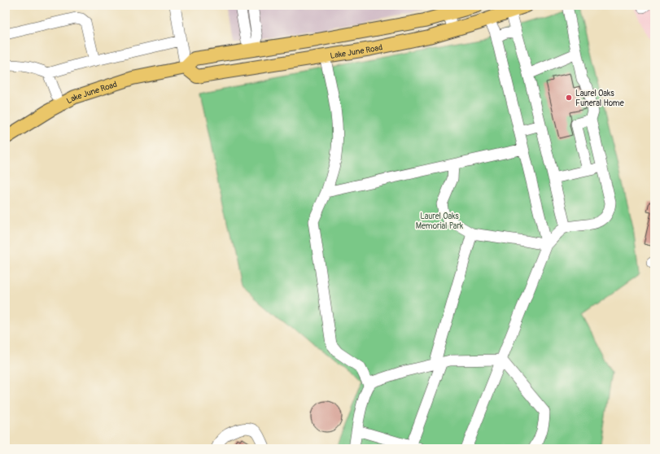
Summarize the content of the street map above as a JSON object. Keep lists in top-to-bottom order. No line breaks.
{"streets":{"main road":["Lake June Road"]},"parks":["Laurel Oaks Memorial Park"],"places":["Laurel Oaks Funeral Home"]}
